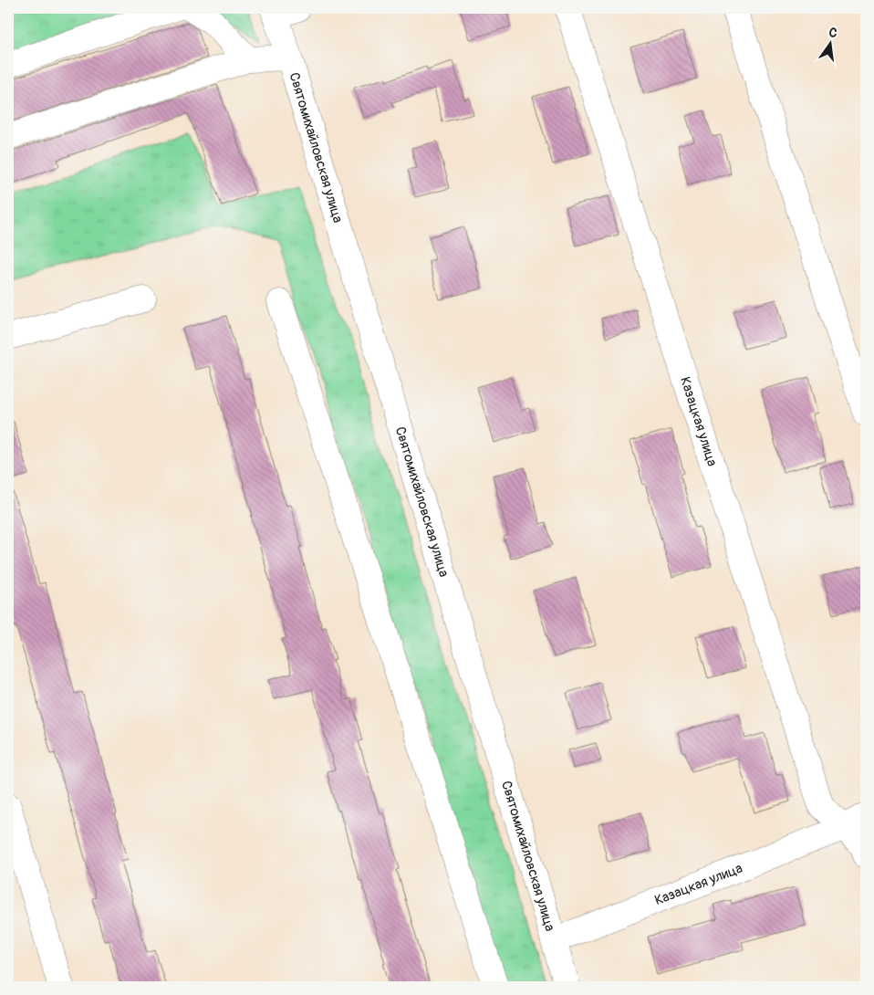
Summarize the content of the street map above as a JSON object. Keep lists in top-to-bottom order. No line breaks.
{"streets":{"street":["Святомихайловская улица","Казацкая улица"]},"crossings":[["Святомихайловская улица","Казацкая улица"]],"north":"top"}
